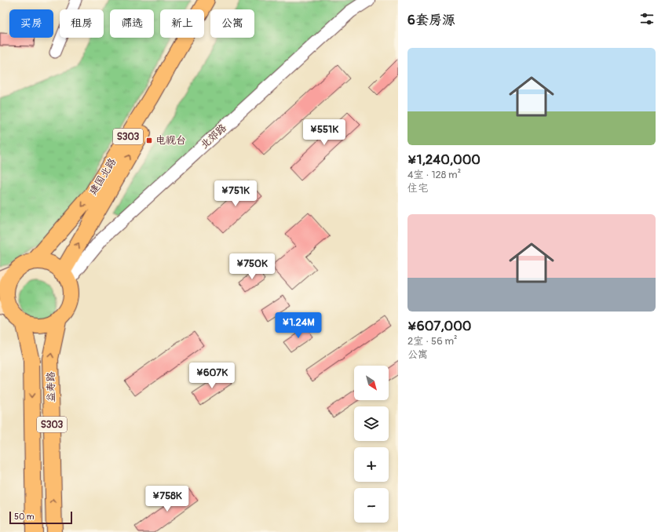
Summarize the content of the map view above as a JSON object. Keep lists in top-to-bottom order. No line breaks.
{"streets":{"main road":["S303","建国北路","益寿路"],"street":["北郊路"]},"crossings":[["北郊路","建国北路"],["北郊路","益寿路"],["建国北路","益寿路"]],"places":{"transit":["电视台"]},"scale_bar":"50 m","north":"bottom right","page":{"heading":"6套房源","chip":["买房","租房","筛选","新上","公寓"],"list":[{"name":"¥1,240,000","note":"4室 · 128 m² · 住宅"},{"name":"¥607,000","note":"2室 · 56 m² · 公寓"}],"price":["¥551K","¥751K","¥750K","¥1.24M","¥607K","¥758K"],"map_buttons":["+","−"],"scale":"50 m"}}
